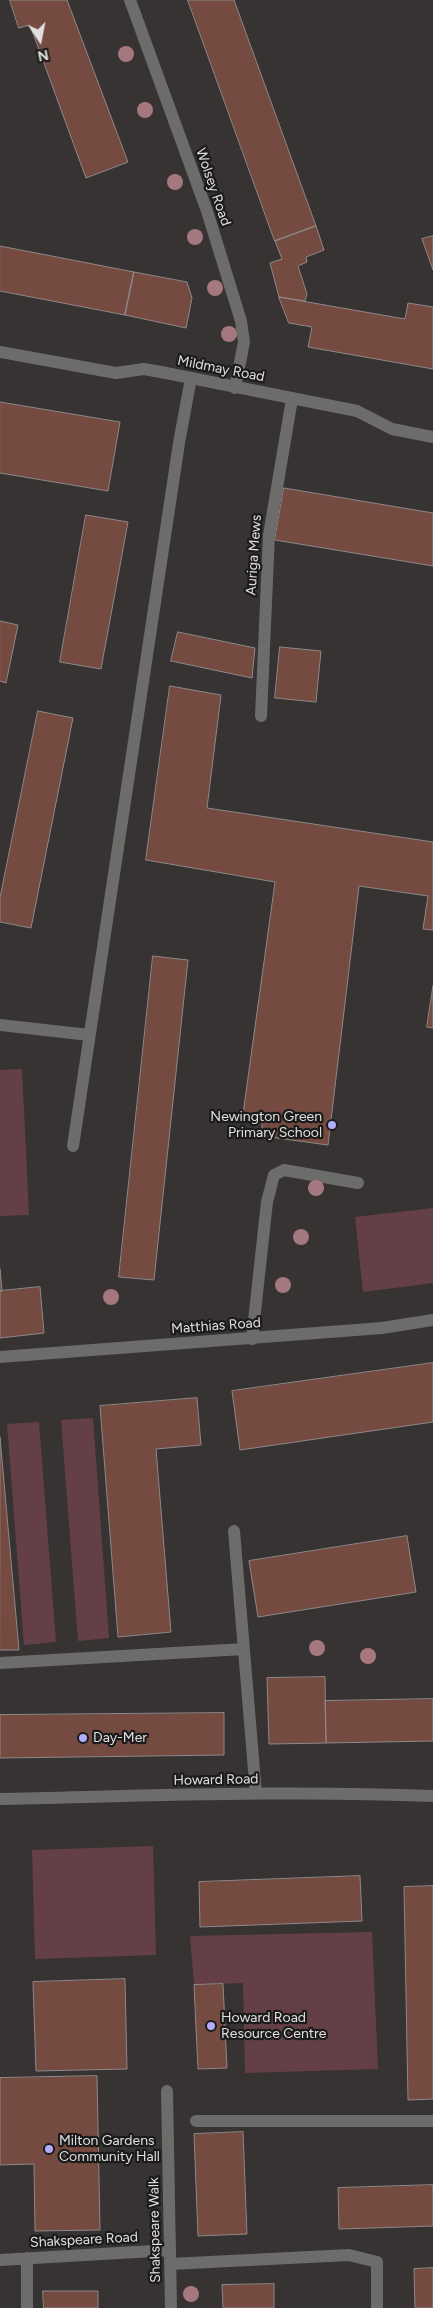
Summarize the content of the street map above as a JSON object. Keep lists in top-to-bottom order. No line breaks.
{"streets":{"street":["Wolsey Road","Mildmay Road","Auriga Mews","Matthias Road","Howard Road","Shakspeare Walk","Shakspeare Road"]},"crossings":[["Wolsey Road","Mildmay Road"],["Mildmay Road","Auriga Mews"],["Shakspeare Walk","Shakspeare Road"]],"places":["Newington Green Primary School","Day-Mer","Howard Road Resource Centre","Milton Gardens Community Hall"],"north":"bottom"}
